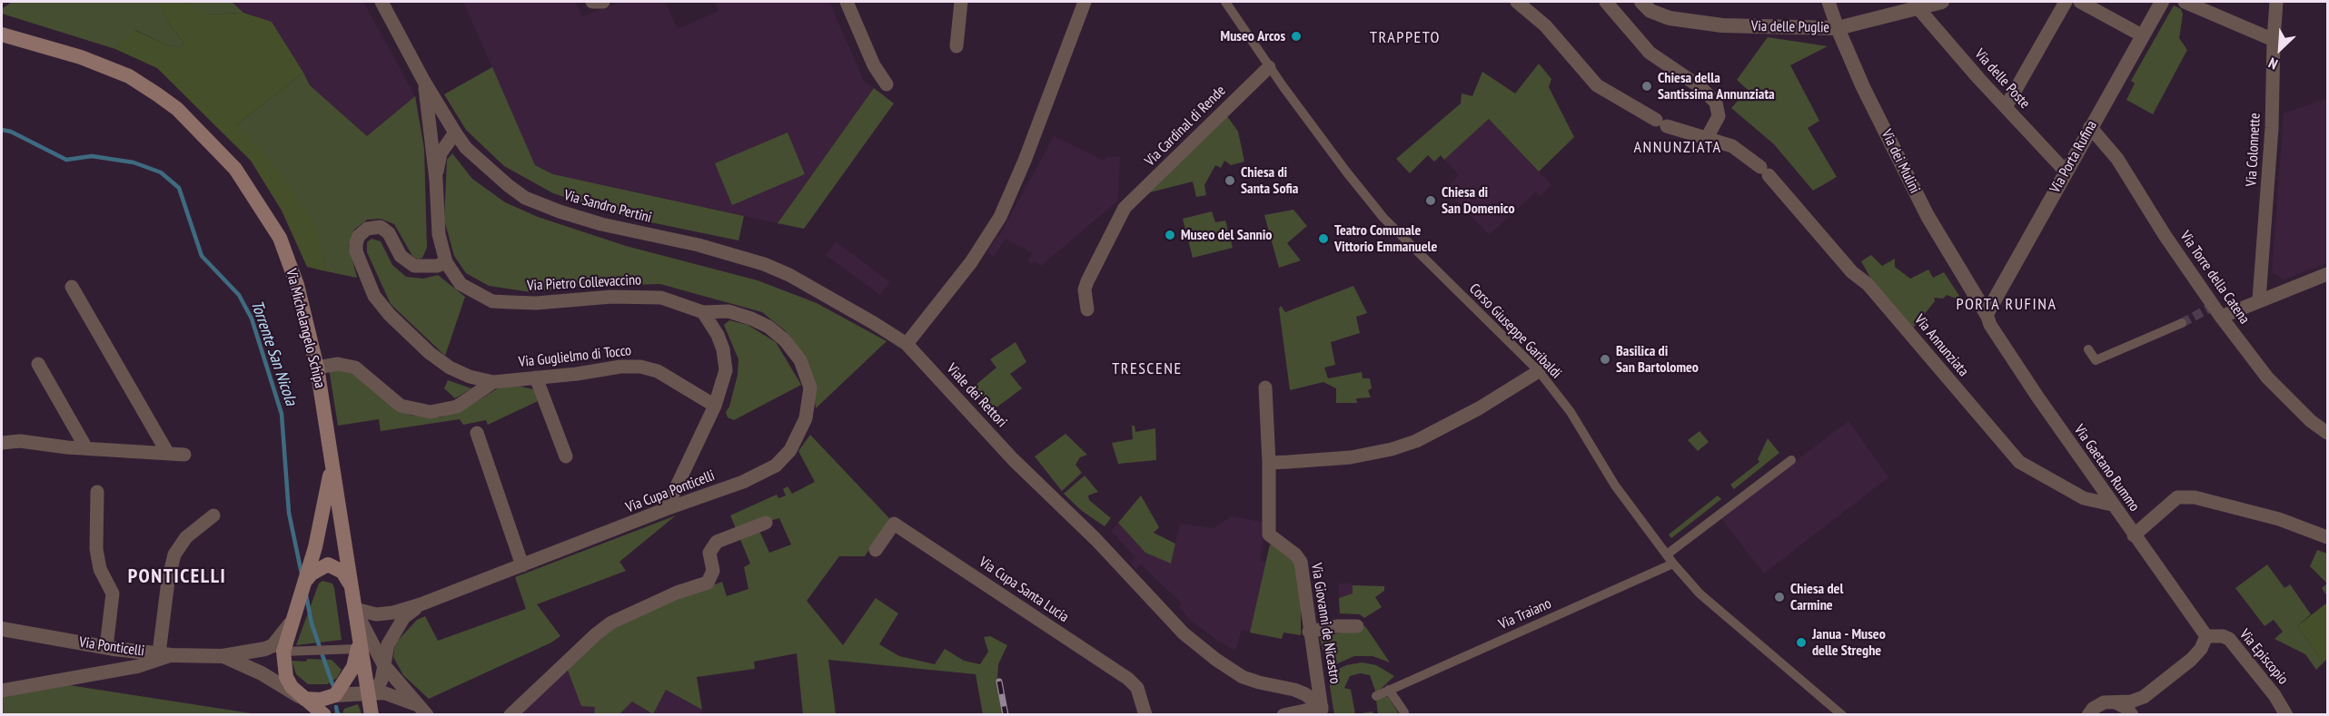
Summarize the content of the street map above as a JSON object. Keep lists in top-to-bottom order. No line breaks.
{"streets":{"main road":["Via Michelangelo Schipa"],"street":["Via delle Puglie","Via delle Poste","Via Cardinal di Rende","Via Colonnette","Via Porta Rufina","Via dei Mulini","Via Sandro Pertini","Via Torre della Catena","Via Pietro Collevaccino","Corso Giuseppe Garibaldi","Via Annunziata","Via Guglielmo di Tocco","Viale dei Rettori","Via Gaetano Rummo","Via Cupa Ponticelli","Via Cupa Santa Lucia","Via Traiano","Via Giovanni de Nicastro","Via Ponticelli","Via Episcopio"]},"crossings":[["Via delle Puglie","Via delle Poste"],["Via delle Puglie","Via dei Mulini"],["Via delle Poste","Via Porta Rufina"],["Via Cardinal di Rende","Corso Giuseppe Garibaldi"],["Via Porta Rufina","Via dei Mulini"],["Via Porta Rufina","Via Torre della Catena"],["Via Porta Rufina","Via Gaetano Rummo"],["Via dei Mulini","Via Gaetano Rummo"],["Via Sandro Pertini","Via Pietro Collevaccino"],["Via Sandro Pertini","Viale dei Rettori"],["Via Pietro Collevaccino","Via Guglielmo di Tocco"],["Via Pietro Collevaccino","Via Cupa Ponticelli"],["Via Michelangelo Schipa","Via Guglielmo di Tocco"],["Via Michelangelo Schipa","Via Cupa Ponticelli"],["Corso Giuseppe Garibaldi","Via Traiano"],["Via Annunziata","Via Gaetano Rummo"],["Viale dei Rettori","Via Giovanni de Nicastro"],["Via Gaetano Rummo","Via Episcopio"]],"districts":["TRAPPETO","ANNUNZIATA","PORTA RUFINA","TRESCENE","PONTICELLI"],"water":["Torrente San Nicola"],"places":["Museo Arcos","Chiesa della Santissima Annunziata","Chiesa di Santa Sofia","Chiesa di San Domenico","Museo del Sannio","Teatro Comunale Vittorio Emmanuele","Basilica di San Bartolomeo","Chiesa del Carmine","Janua - Museo delle Streghe"],"north":"bottom left"}
